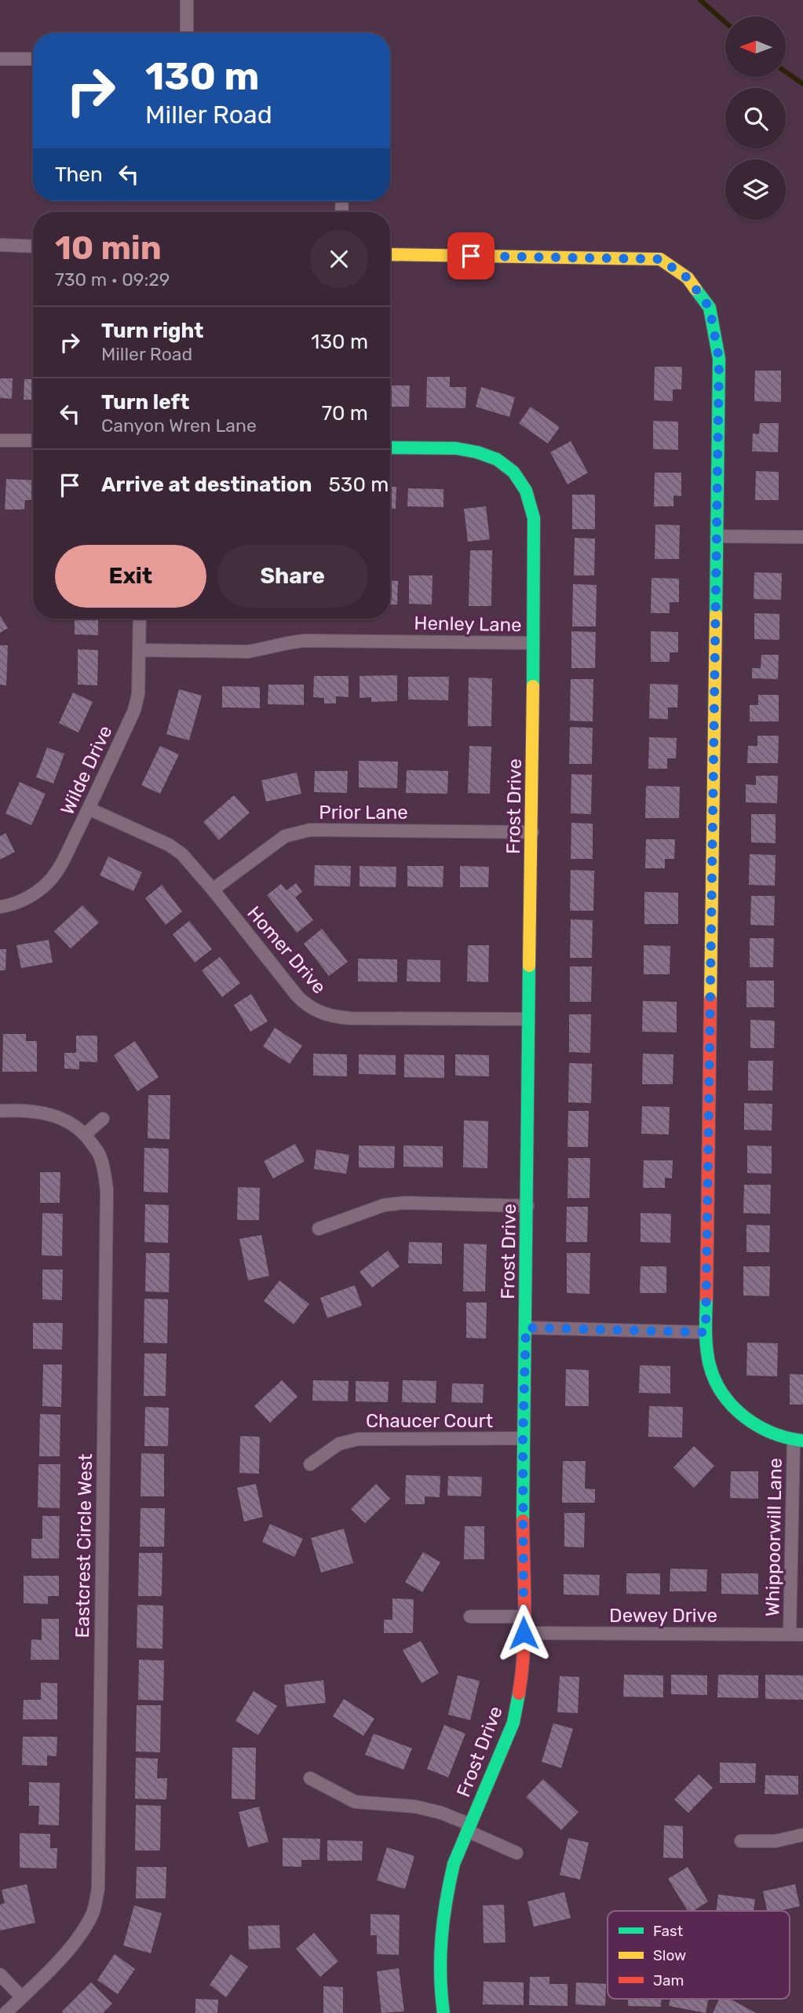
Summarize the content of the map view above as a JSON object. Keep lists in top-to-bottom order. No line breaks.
{"streets":{"street":["Henley Lane","Wilde Drive","Frost Drive","Prior Lane","Homer Drive","Chaucer Court","Whippoorwill Lane","Eastcrest Circle West","Dewey Drive"]},"crossings":[["Henley Lane","Wilde Drive"],["Henley Lane","Frost Drive"],["Wilde Drive","Homer Drive"],["Frost Drive","Prior Lane"],["Frost Drive","Homer Drive"],["Frost Drive","Chaucer Court"],["Frost Drive","Dewey Drive"],["Prior Lane","Homer Drive"],["Whippoorwill Lane","Dewey Drive"]],"legend":["Fast","Slow","Jam"],"north":"left","page":{"turn":["130 m","Miller Road"],"then":"Then","heading":["10 min","730 m · 09:29"],"list":[{"name":"Turn right","note":"Miller Road","value":"130 m"},{"name":"Turn left","note":"Canyon Wren Lane","value":"70 m"},{"name":"Arrive at destination","value":"530 m"}],"buttons":["Exit","Share"]}}
